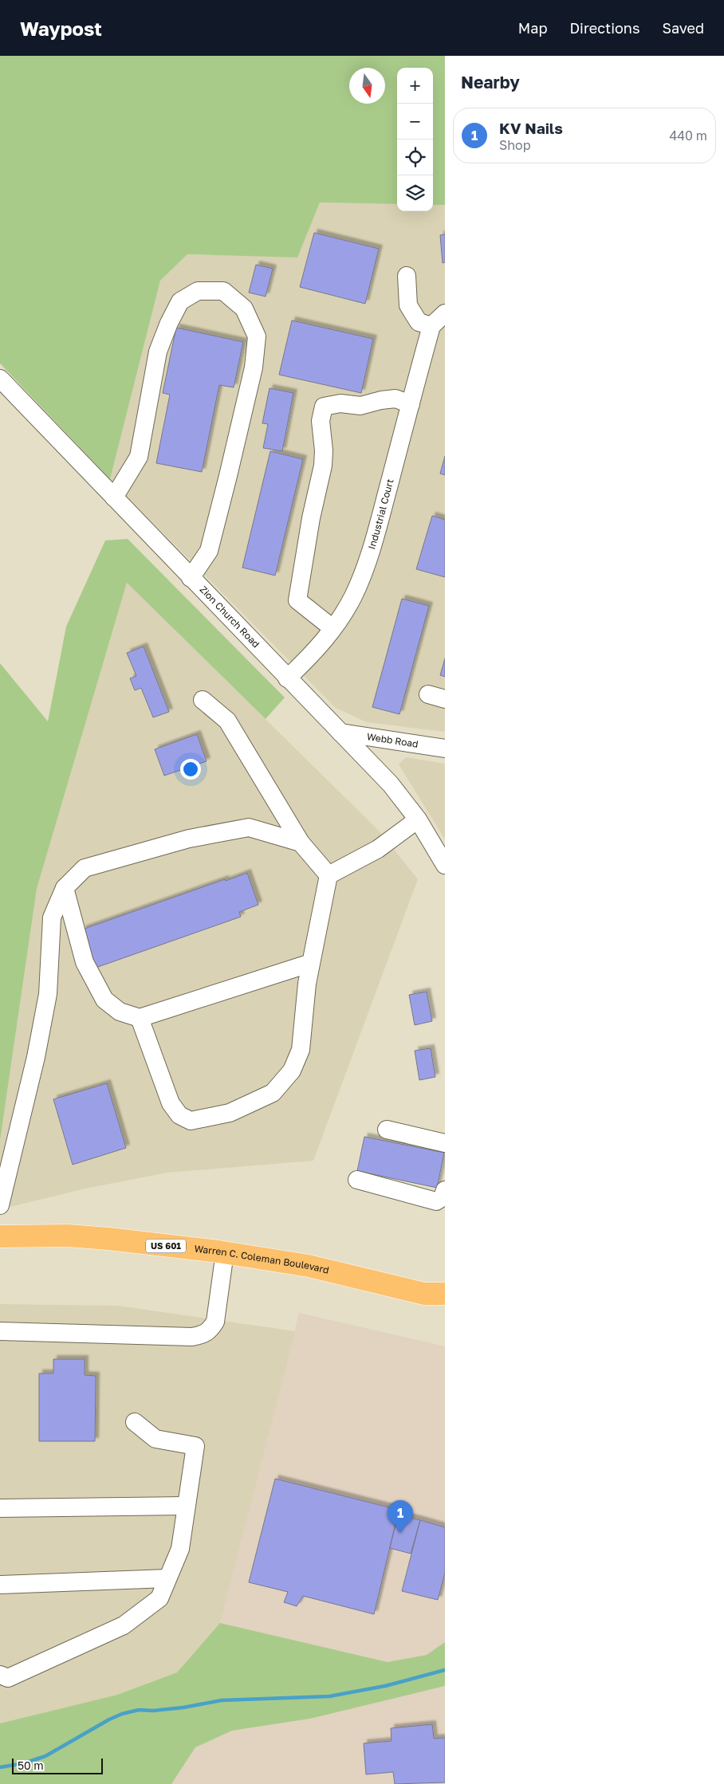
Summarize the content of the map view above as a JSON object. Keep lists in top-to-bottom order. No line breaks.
{"streets":{"highway":["US 601","Warren C. Coleman Boulevard"],"street":["Industrial Court","Zion Church Road","Webb Road"]},"crossings":[["Industrial Court","Zion Church Road"],["Zion Church Road","Webb Road"]],"scale_bar":"50 m","north":"bottom","page":{"header":"Waypost","nav":["Map","Directions","Saved"],"heading":"Nearby","map_buttons":["+","−"],"list":[{"mark":"1","name":"KV Nails","note":"Shop","value":"440 m"}],"pins":"1","scale":"50 m"}}
